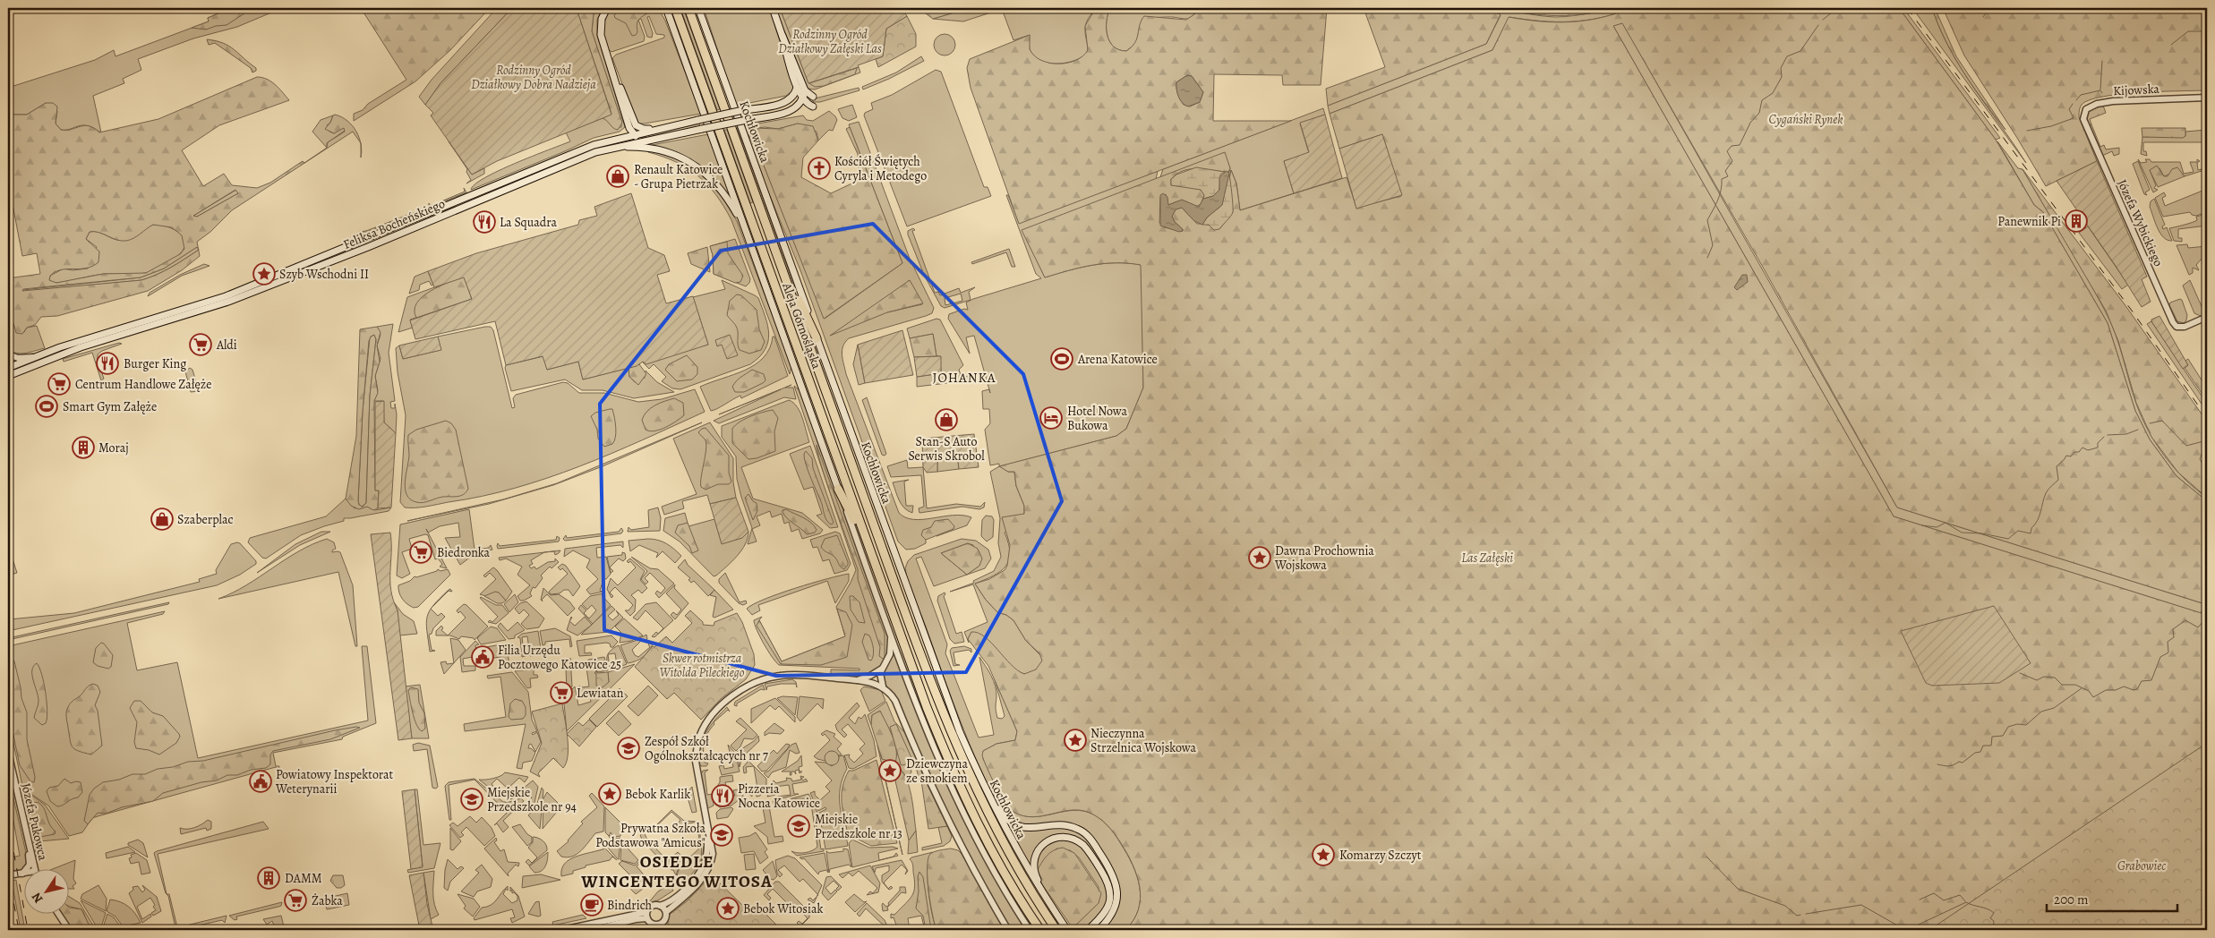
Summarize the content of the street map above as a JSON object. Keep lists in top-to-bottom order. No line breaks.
{"streets":{"highway":["Aleja Górnośląska"],"main road":["Kochłowicka","Feliksa Bocheńskiego"],"street":["Kijowska","Józefa Wybickiego","Józefa Pukowca"]},"crossings":[["Kijowska","Józefa Wybickiego"]],"districts":["JOHANKA","OSIEDLE WINCENTEGO WITOSA"],"parks":["Rodzinny Ogród Działkowy Załęski Las","Rodzinny Ogród Działkowy Dobra Nadzieja","Cygański Rynek","Las Załęski","Skwer rotmistrza Witolda Pileckiego","Grabowiec"],"places":{"church":["Kościół Świętych Cyryla i Metodego"],"shop":["Renault Katowice - Grupa Pietrzak","Stan-S Auto Serwis Skrobol","Szaberplac"],"building":["Panewnik Pi","Moraj","DAMM"],"restaurant":["La Squadra","Burger King","Pizzeria Nocna Katowice"],"place":["Szyb Wschodni II","Dawna Prochownia Wojskowa","Nieczynna Strzelnica Wojskowa","Dziewczyna ze smokiem","Bebok Karlik","Komarzy Szczyt","Bebok Witosiak"],"supermarket":["Aldi","Centrum Handlowe Załęże","Biedronka","Lewiatan","Żabka"],"sports":["Arena Katowice","Smart Gym Załęże"],"hotel":["Hotel Nowa Bukowa"],"public building":["Filia Urzędu Pocztowego Katowice 25","Powiatowy Inspektorat Weterynarii"],"school or university":["Zespół Szkół Ogólnokształcących nr 7","Miejskie Przedszkole nr 94","Miejskie Przedszkole nr 13","Prywatna Szkoła Podstawowa \"Amicus\""],"cafe":["Bindrich"]},"scale_bar":"200 m","north":"bottom left"}
